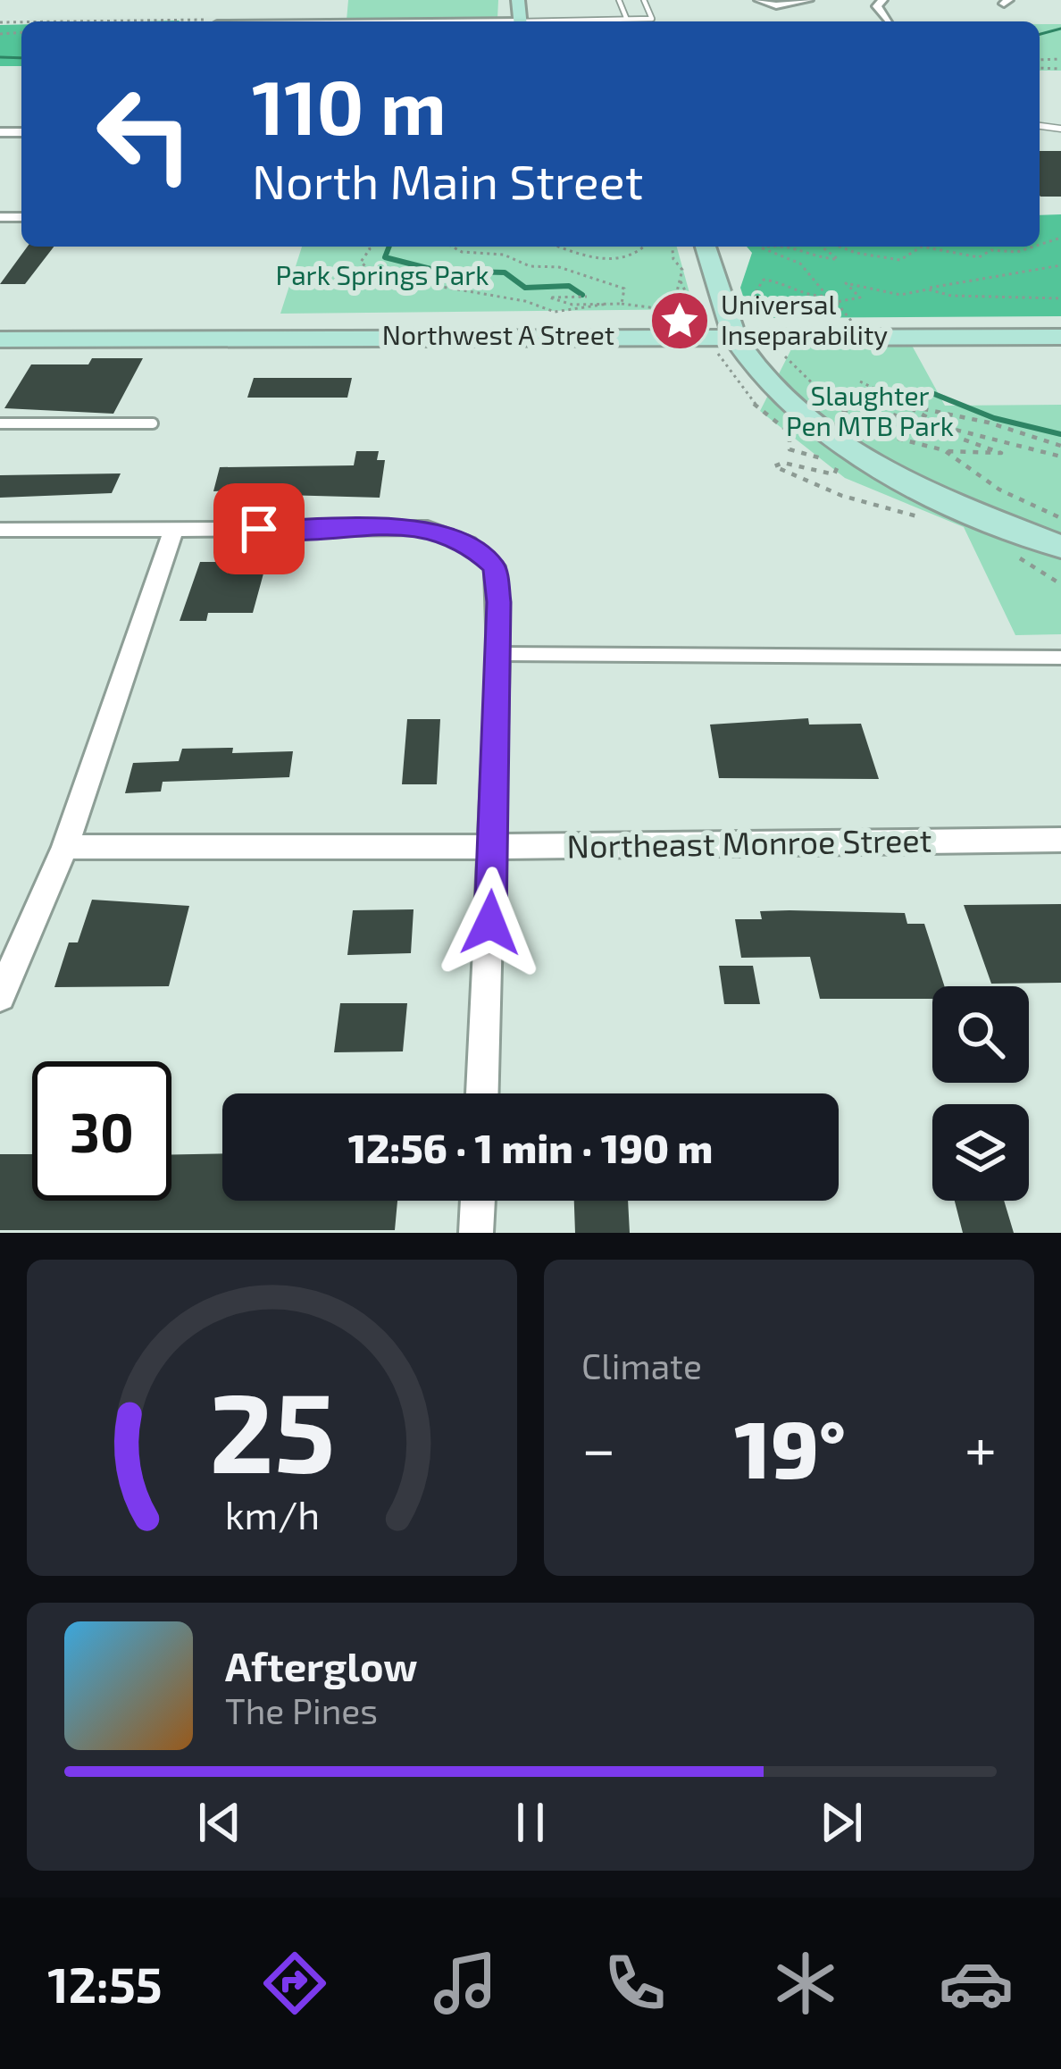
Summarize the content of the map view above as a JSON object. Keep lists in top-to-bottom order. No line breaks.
{"streets":{"street":["Northwest A Street","Northeast Monroe Street"]},"parks":["Park Springs Park","Slaughter Pen MTB Park"],"places":{"place":["Universal Inseparability"]},"page":{"turn":["110 m","North Main Street"],"limit":"30","trip":"12:56 · 1 min · 190 m","tile":"Climate","heat":["−","19°","+"],"song":["Afterglow","The Pines"],"tabs":"12:55","gauge":["25","km/h"]}}
